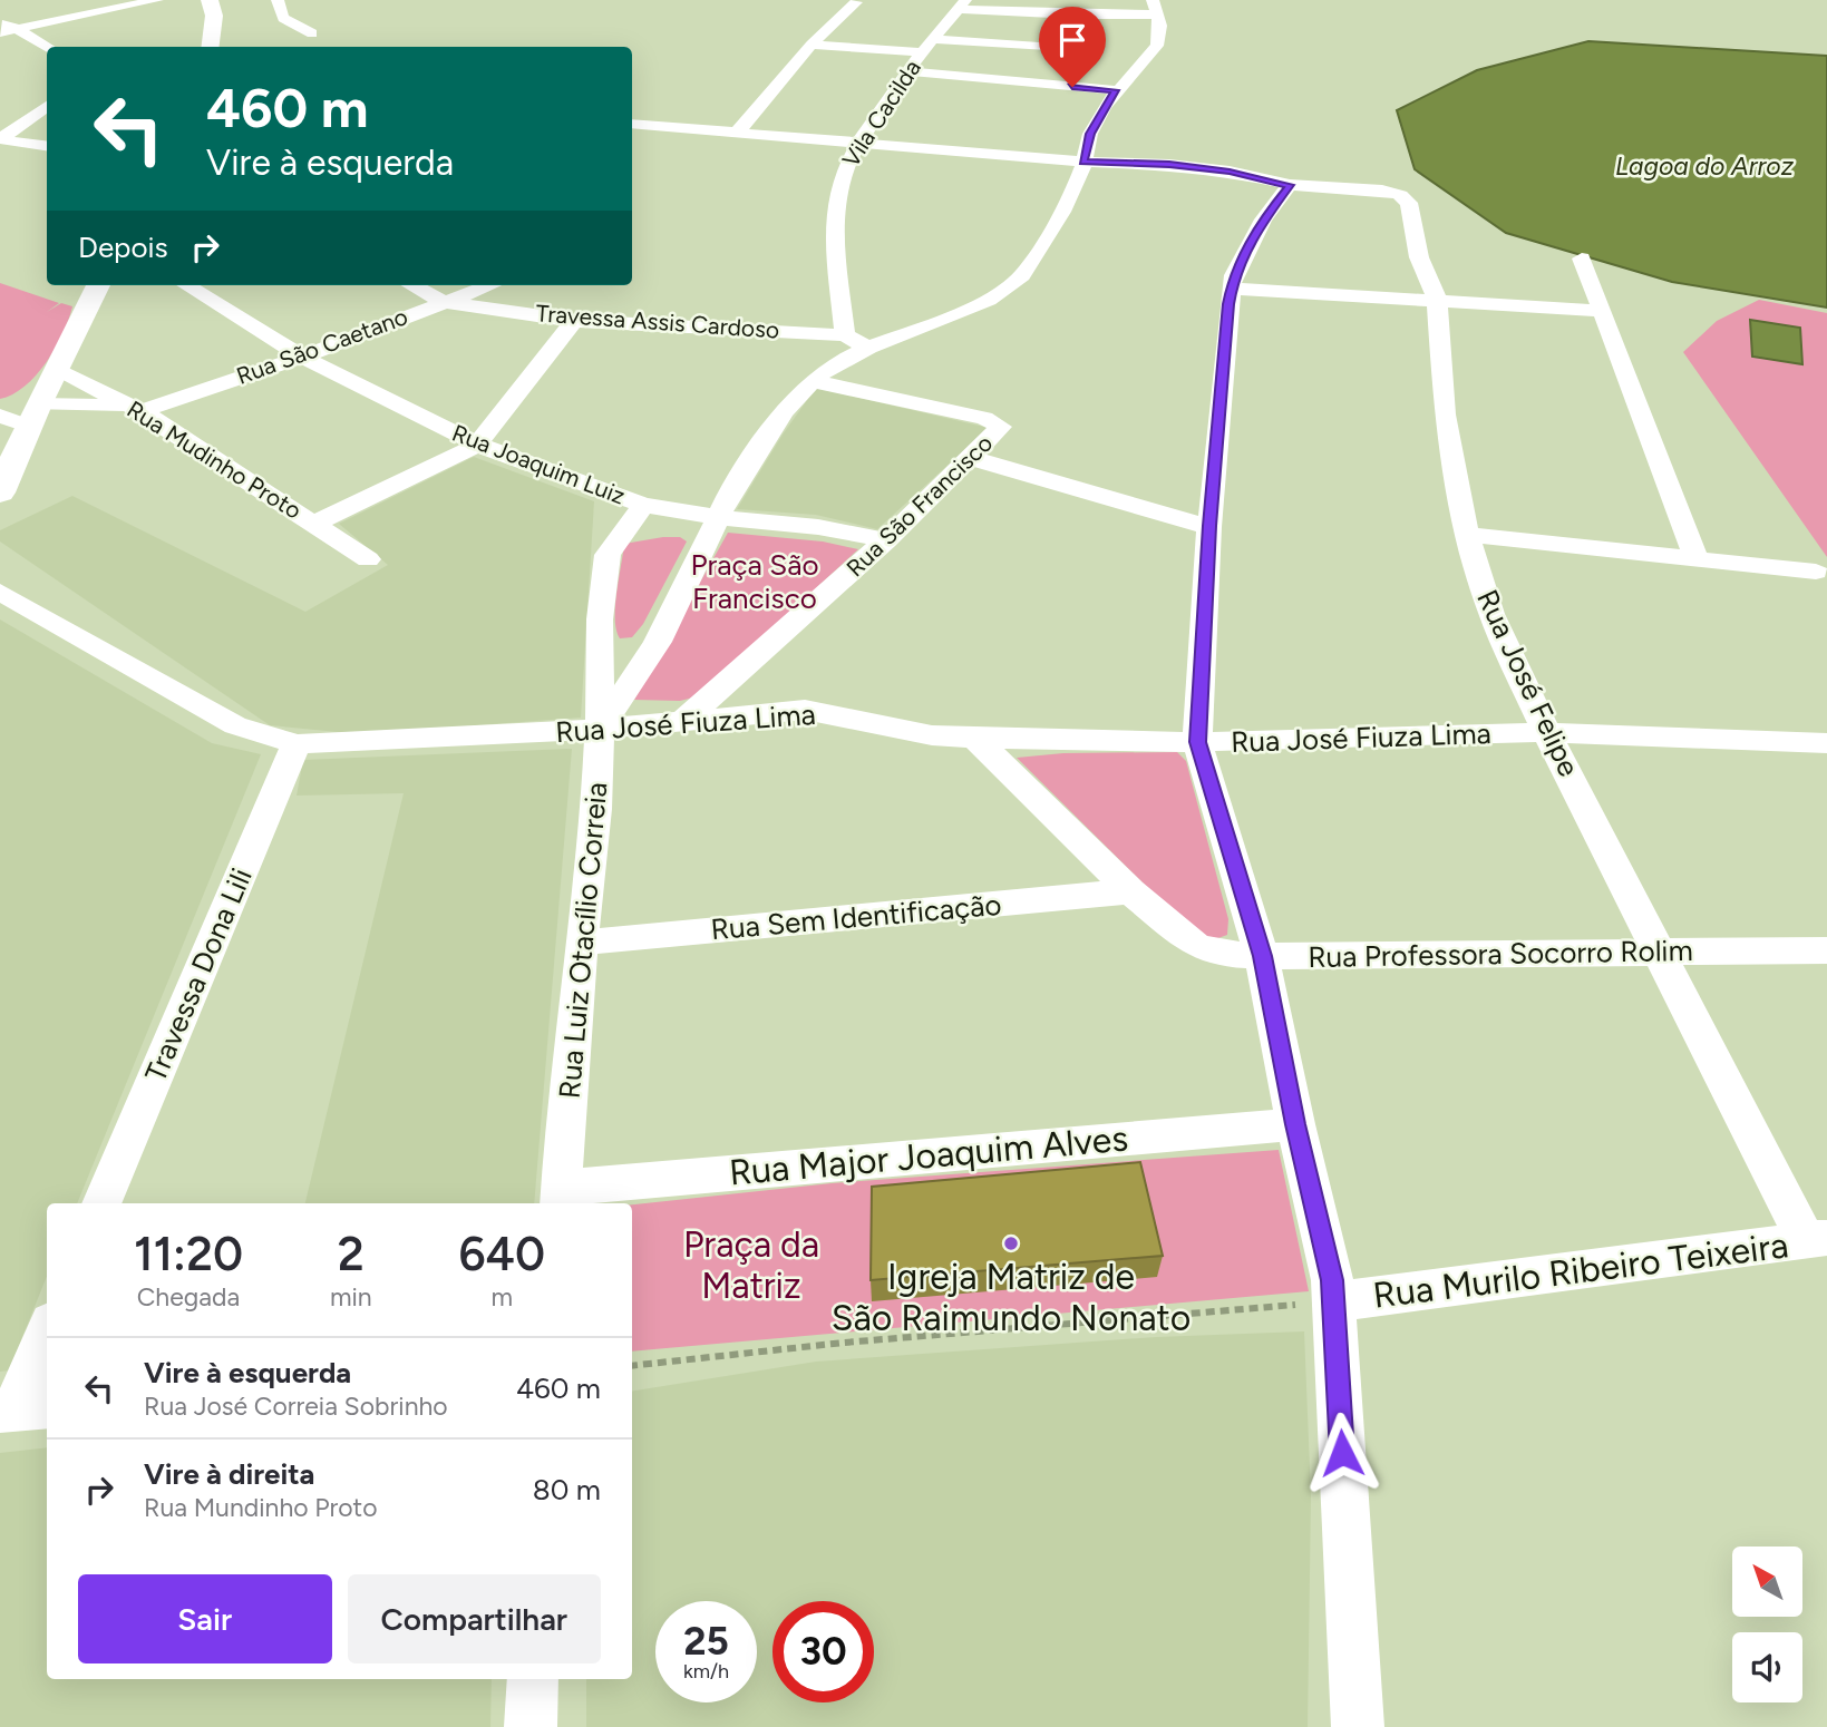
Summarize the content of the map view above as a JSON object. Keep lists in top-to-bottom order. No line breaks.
{"streets":{"street":["Vila Cacilda","Travessa Assis Cardoso","Rua São Caetano","Rua Mudinho Proto","Rua Joaquim Luiz","Rua São Francisco","Rua José Felipe","Rua José Fiuza Lima","Rua Sem Identificação","Rua Luiz Otacílio Correia","Rua Professora Socorro Rolim","Travessa Dona Lili","Rua Major Joaquim Alves","Rua Murilo Ribeiro Teixeira"]},"crossings":[["Vila Cacilda","Travessa Assis Cardoso"],["Travessa Assis Cardoso","Rua São Caetano"],["Rua São Caetano","Rua Mudinho Proto"],["Rua São Caetano","Rua Joaquim Luiz"],["Rua Joaquim Luiz","Rua São Francisco"],["Rua Joaquim Luiz","Rua Luiz Otacílio Correia"],["Rua São Francisco","Rua José Fiuza Lima"],["Rua José Felipe","Rua José Fiuza Lima"],["Rua José Felipe","Rua Professora Socorro Rolim"],["Rua José Felipe","Rua Murilo Ribeiro Teixeira"],["Rua José Fiuza Lima","Rua Luiz Otacílio Correia"],["Rua José Fiuza Lima","Rua Professora Socorro Rolim"],["Rua José Fiuza Lima","Travessa Dona Lili"],["Rua Sem Identificação","Rua Luiz Otacílio Correia"],["Rua Sem Identificação","Rua Professora Socorro Rolim"],["Rua Luiz Otacílio Correia","Rua Major Joaquim Alves"]],"water":["Lagoa do Arroz"],"parks":["Praça São Francisco","Praça da Matriz"],"places":["Igreja Matriz de São Raimundo Nonato"],"north":"top left","page":{"turn":["460 m","Vire à esquerda"],"then":"Depois","eta":["11:20","Chegada","2","min","640","m"],"list":[{"name":"Vire à esquerda","note":"Rua José Correia Sobrinho","value":"460 m"},{"name":"Vire à direita","note":"Rua Mundinho Proto","value":"80 m"}],"buttons":["Sair","Compartilhar"],"speed":"25 km/h","limit":"30"}}
